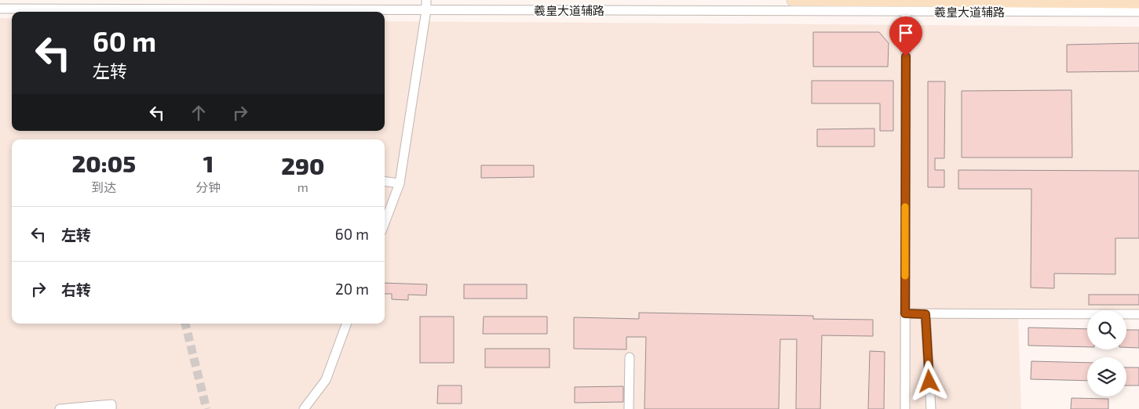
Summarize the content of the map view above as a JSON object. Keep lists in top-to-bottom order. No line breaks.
{"streets":{"street":["羲皇大道辅路"]},"page":{"turn":["60 m","左转"],"eta":["20:05","到达","1","分钟","290","m"],"list":[{"name":"左转","value":"60 m"},{"name":"右转","value":"20 m"}]}}
